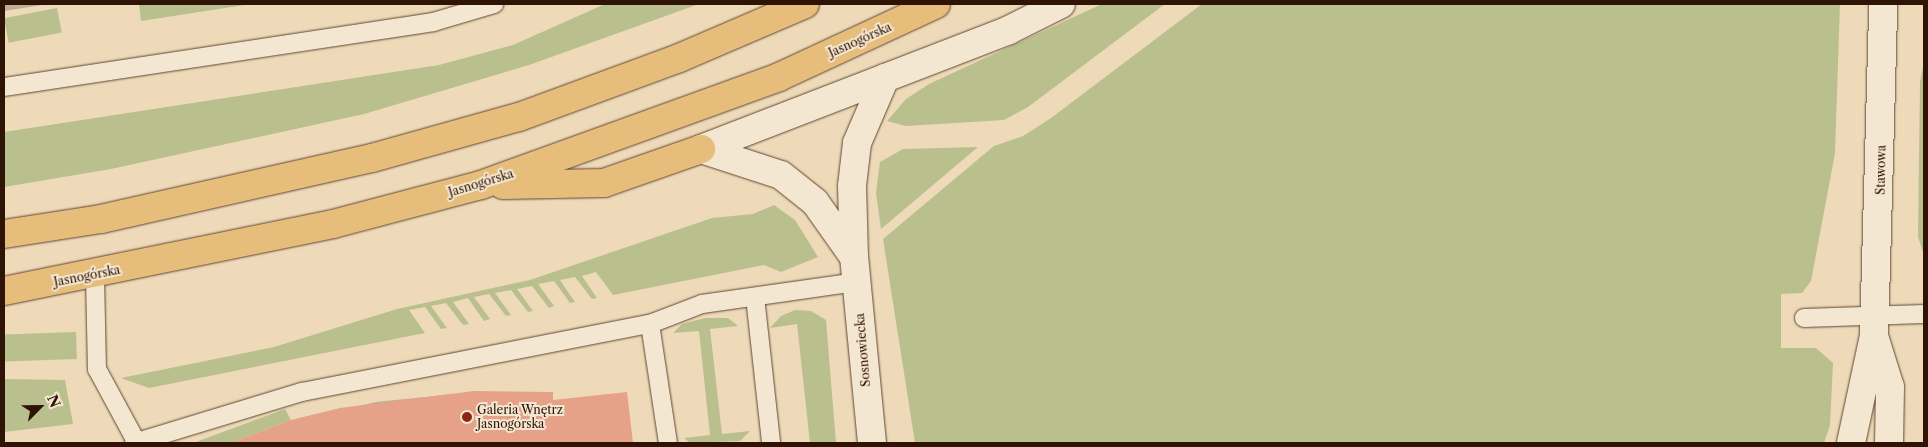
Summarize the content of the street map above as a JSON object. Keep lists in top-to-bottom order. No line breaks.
{"streets":{"main road":["Jasnogórska"],"street":["Stawowa","Sosnowiecka"]},"places":["Galeria Wnętrz Jasnogórska"],"north":"top right"}
